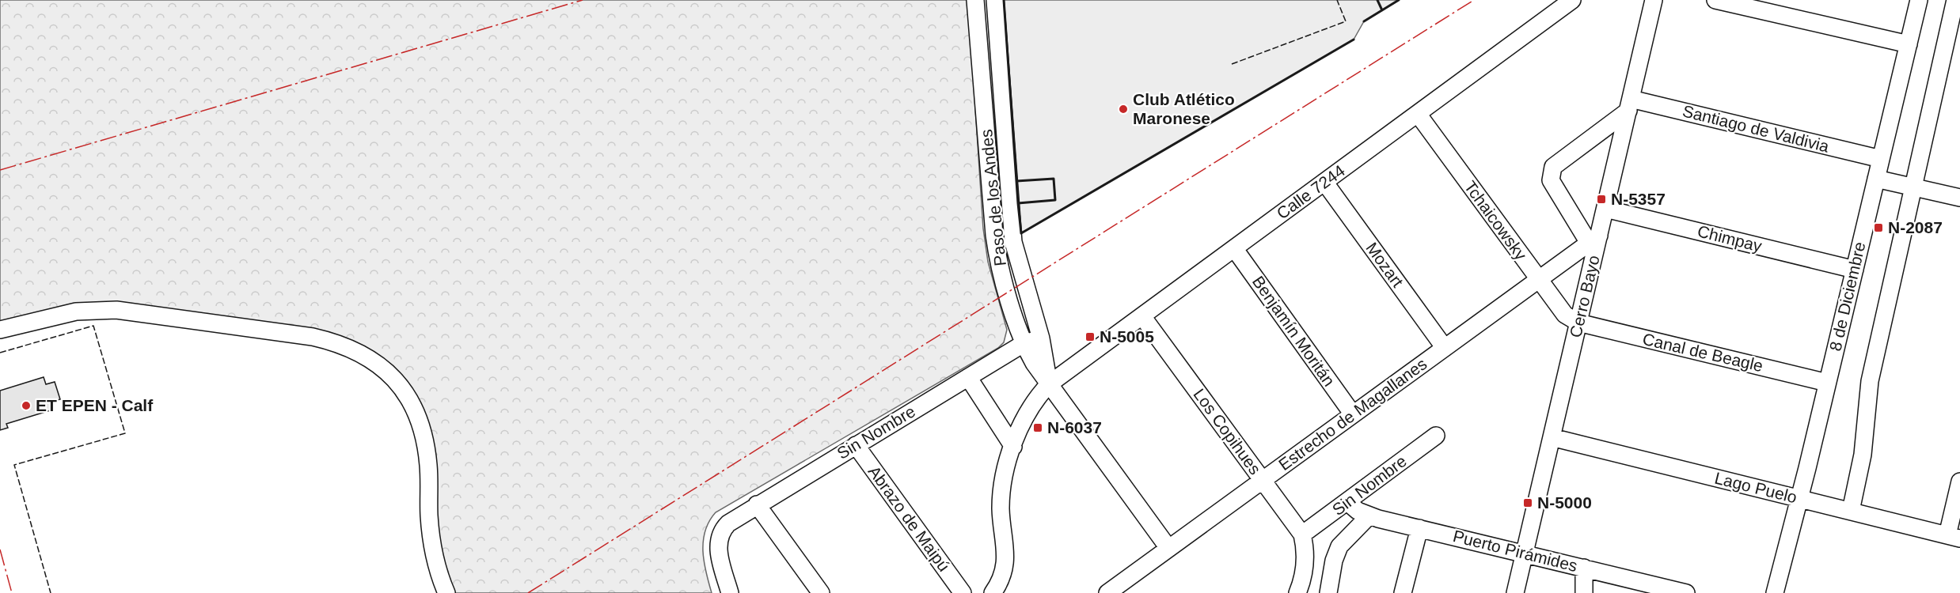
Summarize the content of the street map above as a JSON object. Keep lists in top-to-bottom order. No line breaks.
{"streets":{"street":["Santiago de Valdivia","Calle 7244","Paso de los Andes","Tchaicowsky","Chimpay","Mozart","Cerro Bayo","8 de Diciembre","Benjamín Moritán","Canal de Beagle","Estrecho de Magallanes","Los Copihues","Sin Nombre","Lago Puelo","Abrazo de Maipú","Puerto Pirámides"]},"crossings":[["Santiago de Valdivia","Cerro Bayo"],["Santiago de Valdivia","8 de Diciembre"],["Calle 7244","Paso de los Andes"],["Calle 7244","Tchaicowsky"],["Calle 7244","Mozart"],["Calle 7244","Benjamín Moritán"],["Calle 7244","Los Copihues"],["Paso de los Andes","Estrecho de Magallanes"],["Paso de los Andes","Sin Nombre"],["Tchaicowsky","Cerro Bayo"],["Tchaicowsky","Canal de Beagle"],["Tchaicowsky","Estrecho de Magallanes"],["Chimpay","Cerro Bayo"],["Chimpay","8 de Diciembre"],["Mozart","Estrecho de Magallanes"],["Cerro Bayo","Canal de Beagle"],["Cerro Bayo","Estrecho de Magallanes"],["Cerro Bayo","Lago Puelo"],["Cerro Bayo","Puerto Pirámides"],["8 de Diciembre","Canal de Beagle"],["8 de Diciembre","Lago Puelo"],["Benjamín Moritán","Estrecho de Magallanes"],["Estrecho de Magallanes","Los Copihues"],["Los Copihues","Sin Nombre"],["Sin Nombre","Abrazo de Maipú"],["Sin Nombre","Puerto Pirámides"]],"places":{"other":["Club Atlético Maronese","ET EPEN - Calf"],"transit":["N-5357","N-2087","N-5005","N-6037","N-5000"]}}
